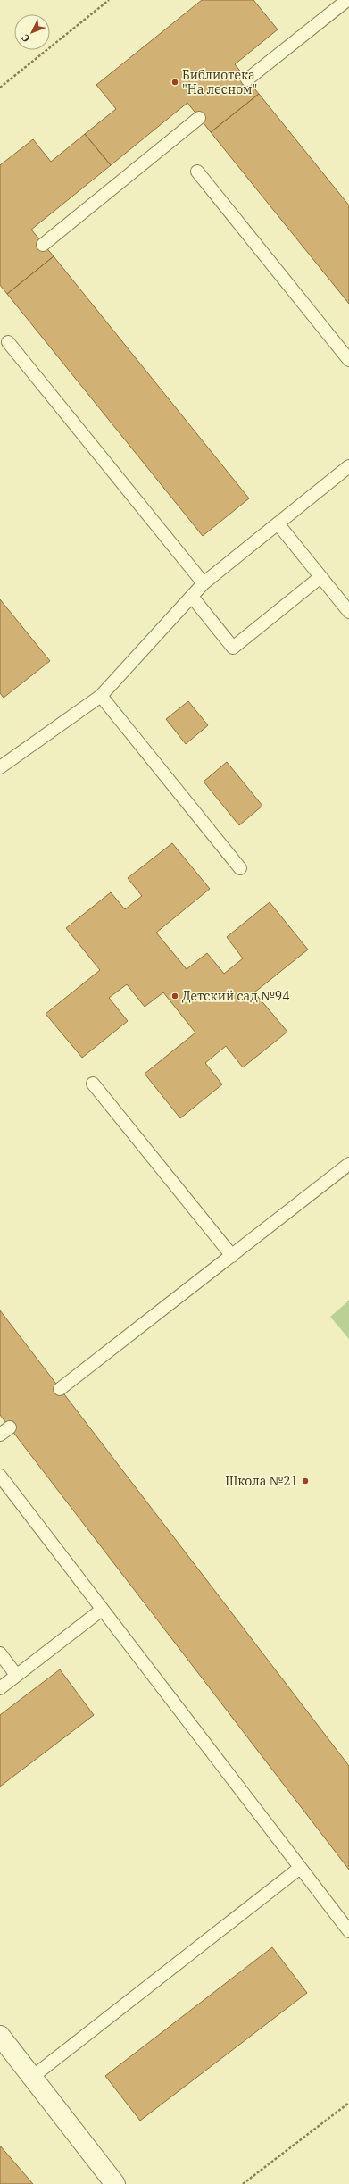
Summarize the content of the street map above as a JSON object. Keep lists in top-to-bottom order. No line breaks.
{"places":["Библиотека \"На лесном\"","Детский сад №94","Школа №21"],"north":"bottom left"}
